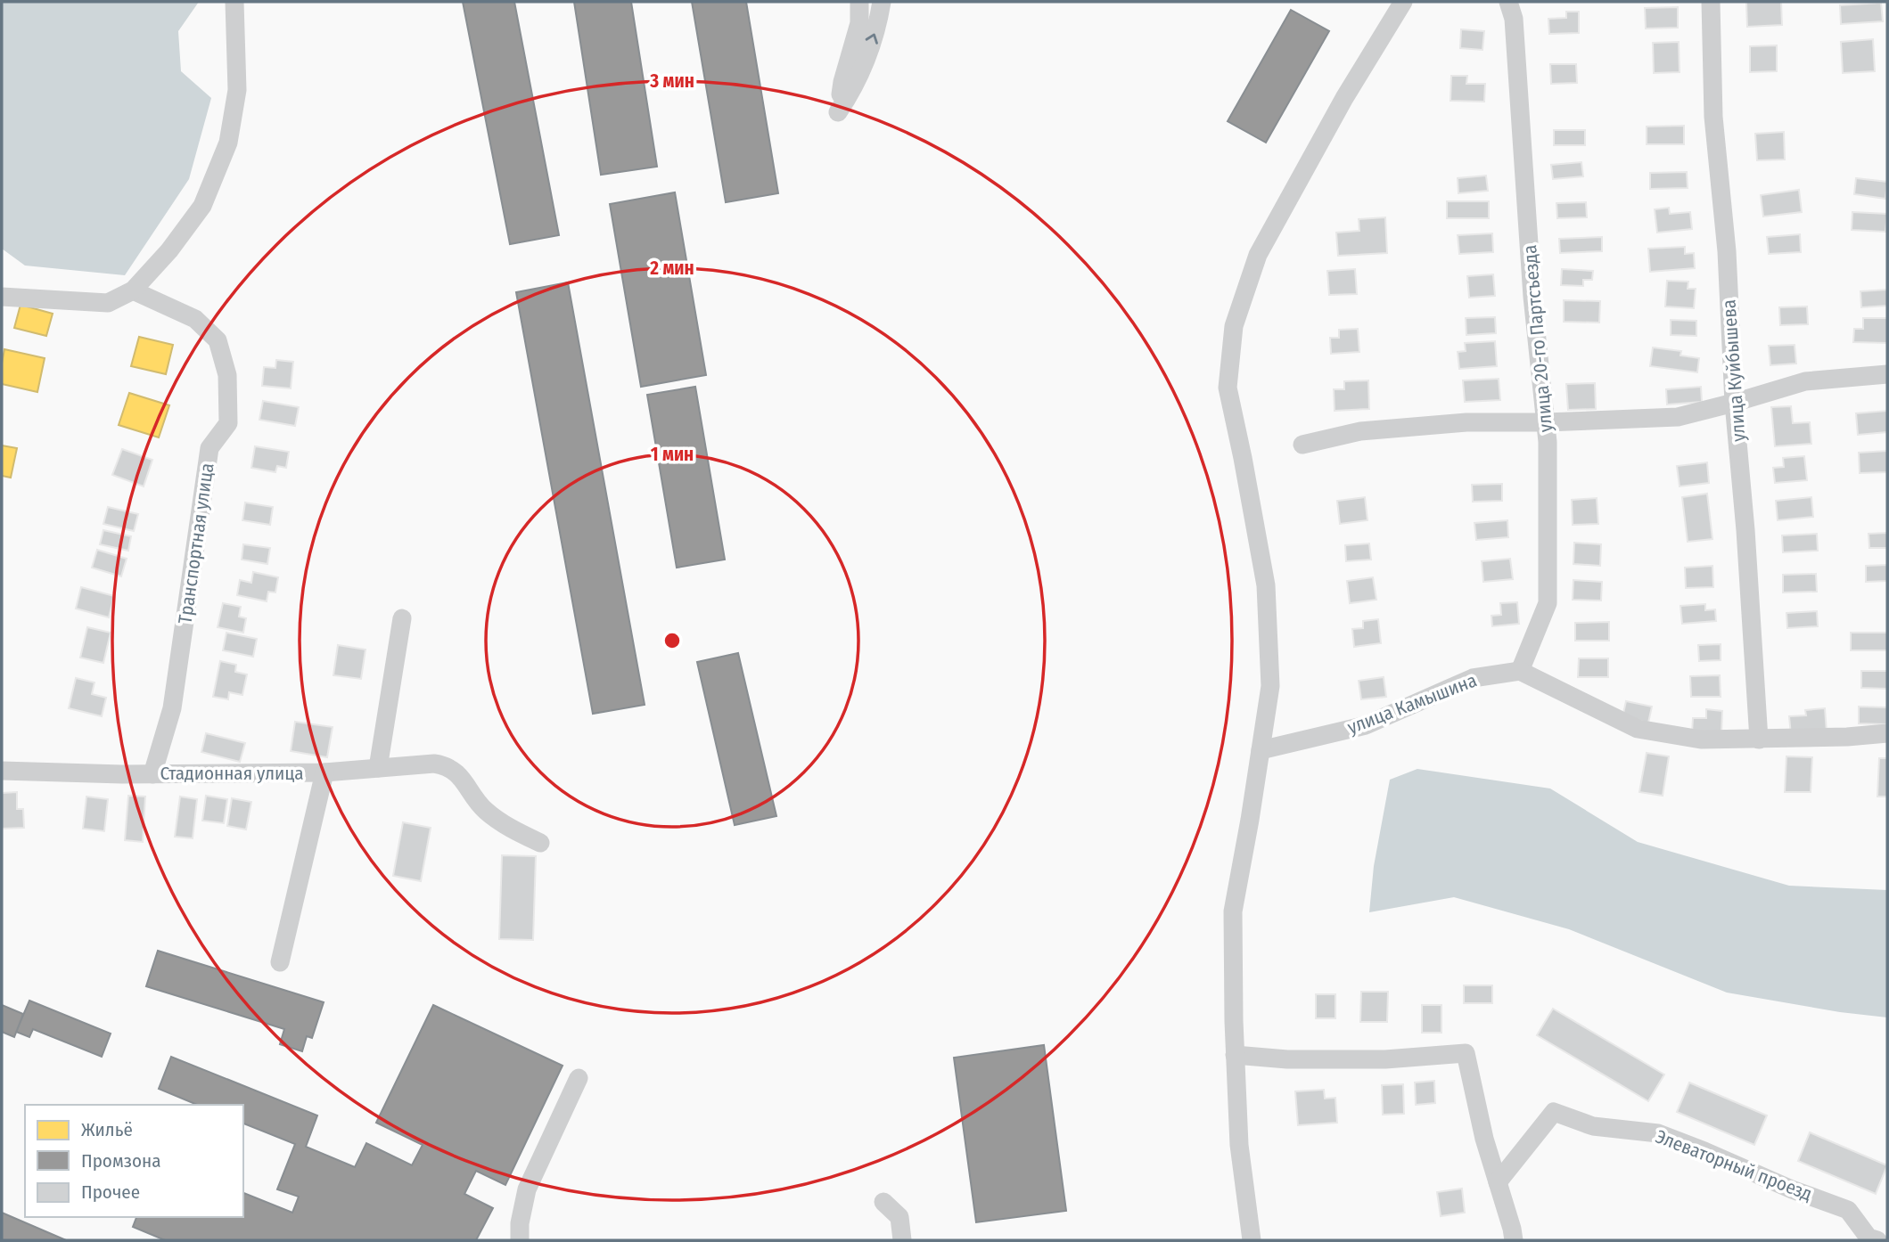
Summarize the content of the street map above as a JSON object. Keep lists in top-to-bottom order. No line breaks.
{"streets":{"street":["улица 20-го Партсъезда","улица Куйбышева","Транспортная улица","улица Камышина","Стадионная улица","Элеваторный проезд"]},"crossings":[["улица 20-го Партсъезда","улица Камышина"],["Транспортная улица","Стадионная улица"]],"legend":["Жильё","Промзона","Прочее"],"rings":["3 мин","2 мин","1 мин"]}
